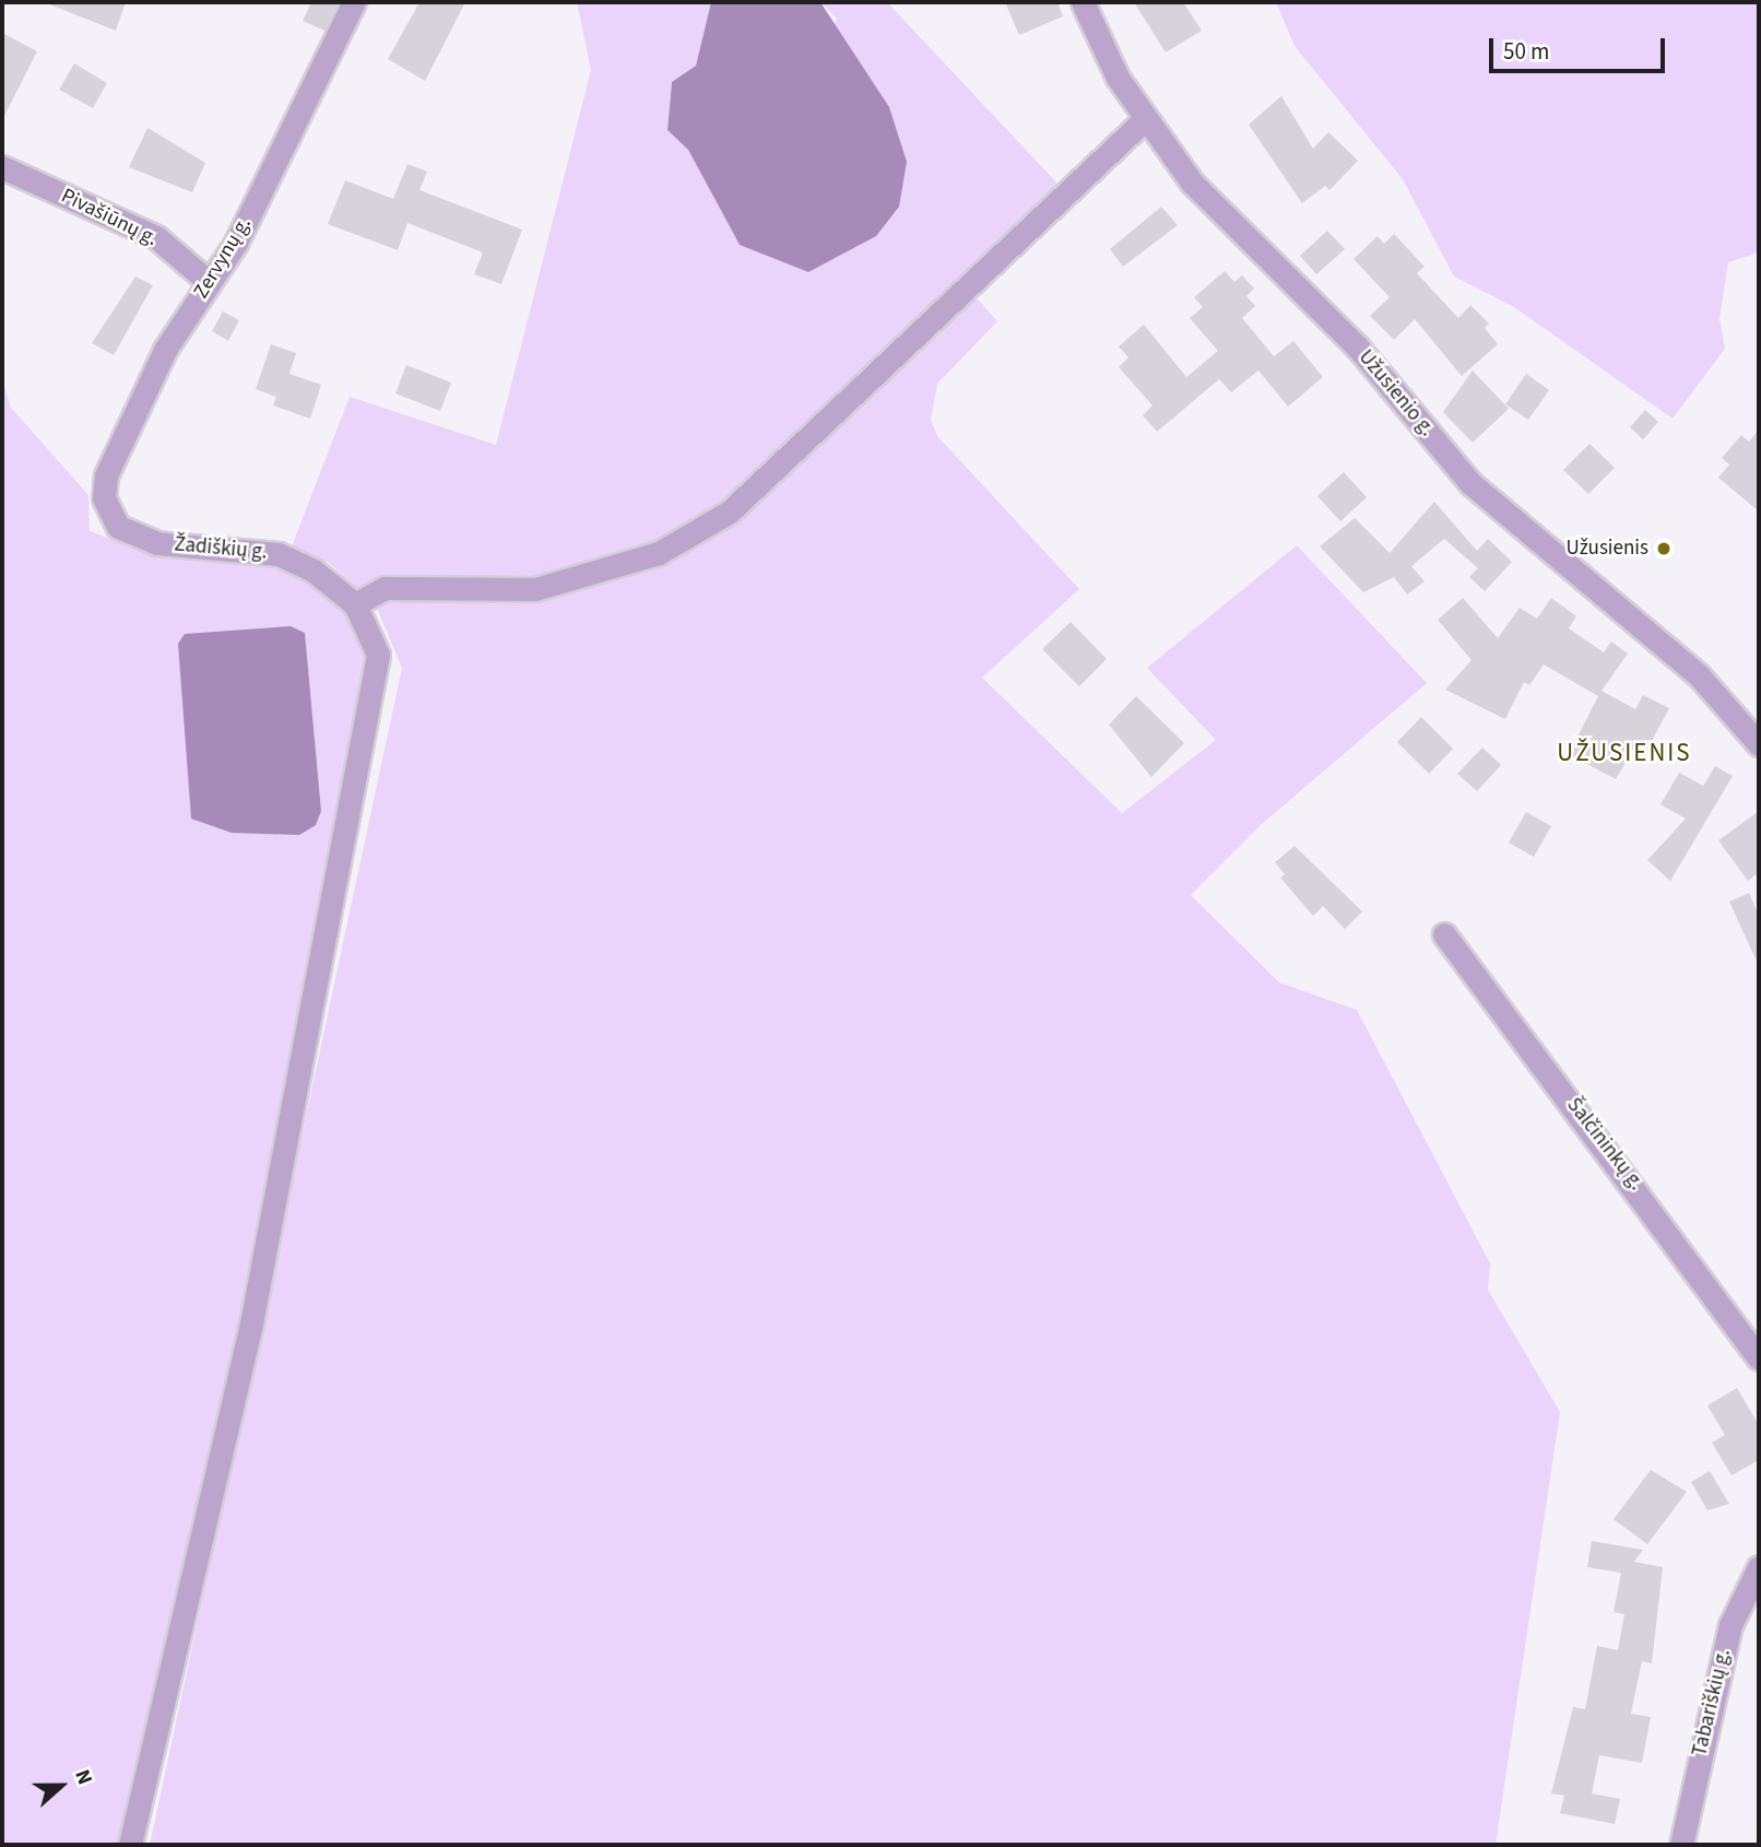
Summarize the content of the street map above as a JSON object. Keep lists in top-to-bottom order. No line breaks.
{"streets":{"street":["Pivašiūnų g.","Zervynų g.","Užusienio g.","Žadiškių g.","Šalčininkų g.","Tabariškių g."]},"crossings":[["Pivašiūnų g.","Zervynų g."],["Zervynų g.","Žadiškių g."]],"districts":["UŽUSIENIS"],"places":["Užusienis"],"scale_bar":"50 m","north":"right"}
